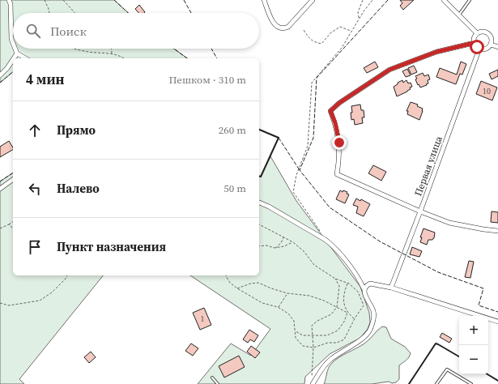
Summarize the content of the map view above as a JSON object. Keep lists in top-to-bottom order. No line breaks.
{"streets":{"street":["Первая улица"]},"house_numbers":["10","1"],"page":{"search":"Поиск","heading":["4 мин","Пешком · 310 m"],"list":[["Прямо","260 m"],["Налево","50 m"],"Пункт назначения"],"map_buttons":["+","−"]}}
